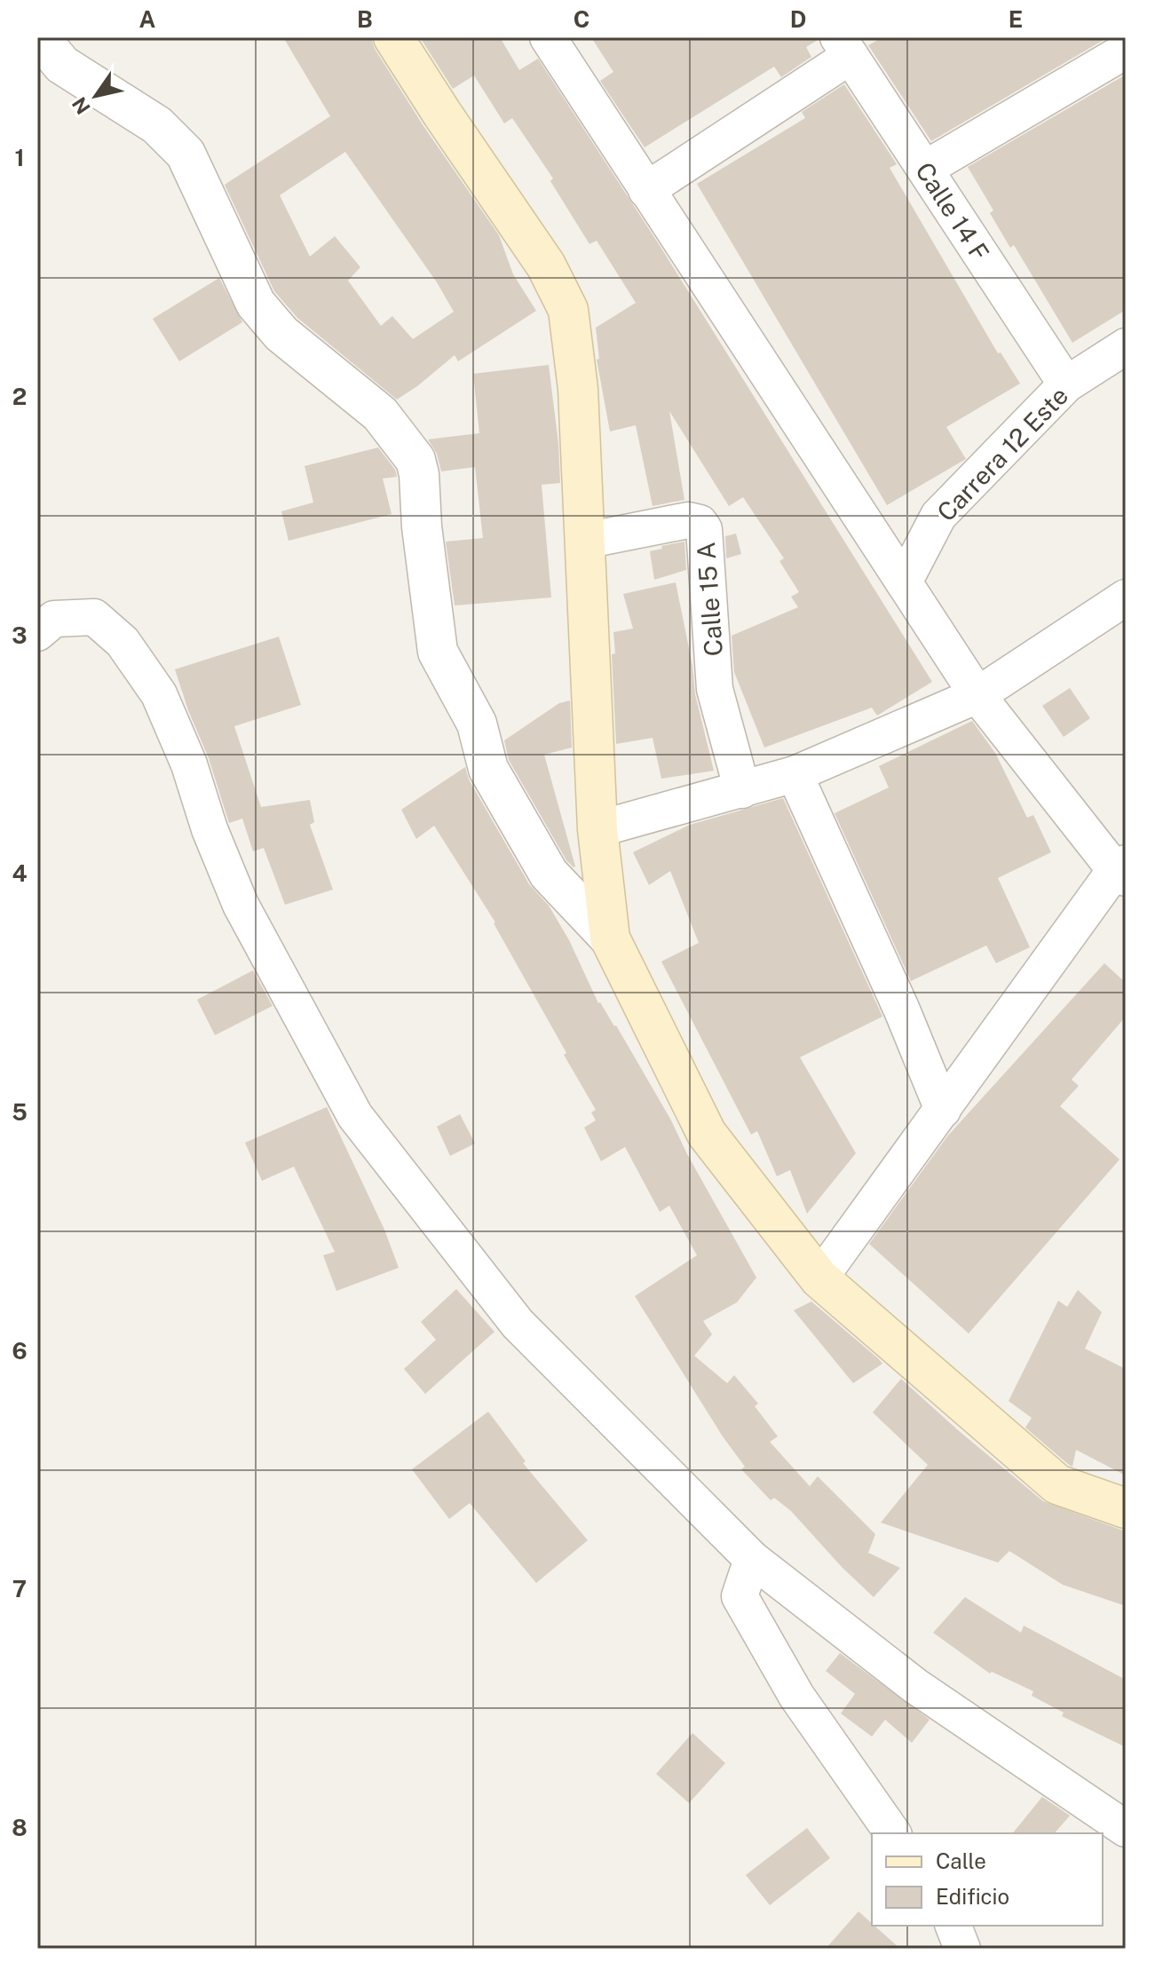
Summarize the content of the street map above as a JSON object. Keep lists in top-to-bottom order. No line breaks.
{"streets":{"street":["Calle 14 F","Carrera 12 Este","Calle 15 A"]},"crossings":[["Calle 14 F","Carrera 12 Este"]],"legend":["Calle","Edificio"],"north":"bottom left","grid":{"columns":["A","B","C","D","E"],"rows":["1","2","3","4","5","6","7","8"]}}
